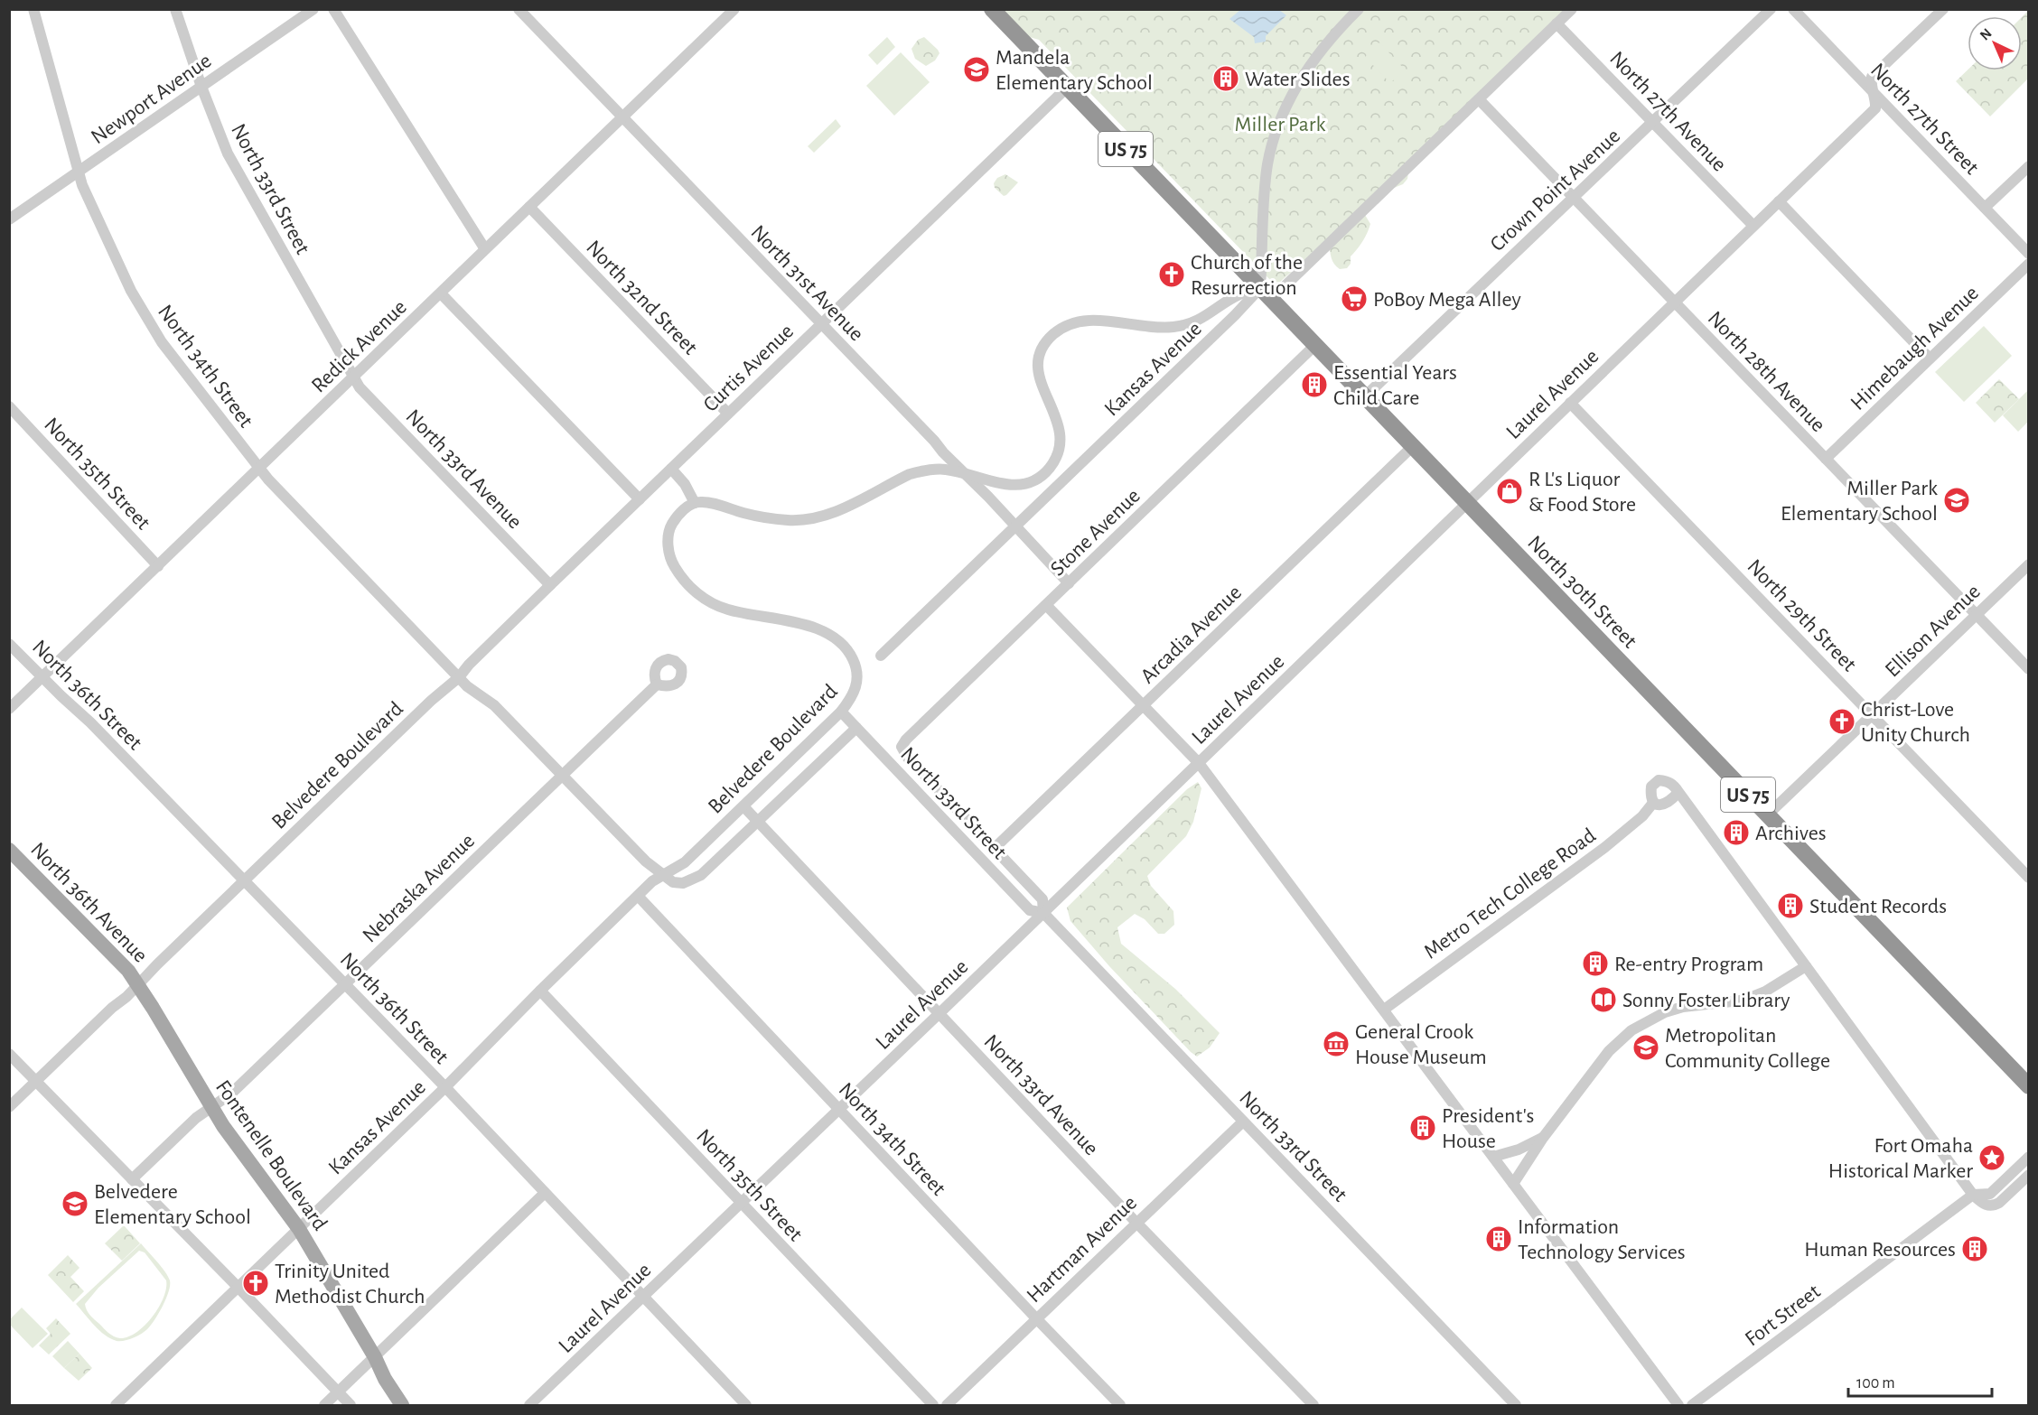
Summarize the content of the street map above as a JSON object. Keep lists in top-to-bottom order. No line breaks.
{"streets":{"highway":["US 75","North 30th Street"],"main road":["North 36th Avenue","Fontenelle Boulevard"],"street":["Newport Avenue","North 27th Avenue","North 27th Street","North 33rd Street","Crown Point Avenue","North 31st Avenue","North 32nd Street","Redick Avenue","Himebaugh Avenue","North 34th Street","Curtis Avenue","Kansas Avenue","North 28th Avenue","Laurel Avenue","North 33rd Avenue","North 35th Street","Stone Avenue","North 29th Street","Ellison Avenue","Arcadia Avenue","North 36th Street","Belvedere Boulevard","Nebraska Avenue","Metro Tech College Road","Hartman Avenue","Fort Street"]},"crossings":[["Newport Avenue","North 33rd Street"],["Newport Avenue","North 34th Street"],["North 27th Avenue","Crown Point Avenue"],["North 27th Avenue","Laurel Avenue"],["North 27th Street","Laurel Avenue"],["North 33rd Street","Redick Avenue"],["North 33rd Street","Laurel Avenue"],["North 33rd Street","North 33rd Avenue"],["North 33rd Street","Stone Avenue"],["North 33rd Street","Arcadia Avenue"],["North 33rd Street","Belvedere Boulevard"],["North 33rd Street","Hartman Avenue"],["Crown Point Avenue","North 28th Avenue"],["Crown Point Avenue","North 30th Street"],["North 31st Avenue","Redick Avenue"],["North 31st Avenue","Curtis Avenue"],["North 31st Avenue","Kansas Avenue"],["North 31st Avenue","Stone Avenue"],["North 32nd Street","Redick Avenue"],["North 32nd Street","Curtis Avenue"],["Redick Avenue","North 34th Street"],["Redick Avenue","North 33rd Avenue"],["Redick Avenue","North 35th Street"],["Redick Avenue","North 36th Street"],["Himebaugh Avenue","North 28th Avenue"],["North 34th Street","Curtis Avenue"],["North 34th Street","Kansas Avenue"],["North 34th Street","Laurel Avenue"],["North 34th Street","Belvedere Boulevard"],["North 34th Street","Hartman Avenue"],["Curtis Avenue","North 33rd Avenue"],["Curtis Avenue","North 30th Street"],["Curtis Avenue","Belvedere Boulevard"],["Kansas Avenue","North 35th Street"],["Kansas Avenue","North 30th Street"],["Kansas Avenue","North 36th Street"],["Kansas Avenue","Belvedere Boulevard"],["Kansas Avenue","Fontenelle Boulevard"],["North 28th Avenue","Laurel Avenue"],["North 28th Avenue","Ellison Avenue"],["Laurel Avenue","North 33rd Avenue"],["Laurel Avenue","North 35th Street"],["Laurel Avenue","North 30th Street"],["Laurel Avenue","North 29th Street"],["Laurel Avenue","North 36th Street"],["North 33rd Avenue","Belvedere Boulevard"],["North 33rd Avenue","Hartman Avenue"],["Stone Avenue","North 30th Street"],["North 30th Street","Ellison Avenue"],["North 30th Street","Arcadia Avenue"],["North 29th Street","Ellison Avenue"],["North 36th Street","Belvedere Boulevard"],["North 36th Street","Nebraska Avenue"],["Belvedere Boulevard","North 36th Avenue"],["Belvedere Boulevard","Fontenelle Boulevard"],["Nebraska Avenue","Fontenelle Boulevard"],["Metro Tech College Road","Fort Street"],["North 36th Avenue","Fontenelle Boulevard"]],"parks":["Miller Park"],"places":{"school or university":["Mandela Elementary School","Miller Park Elementary School","Metropolitan Community College","Belvedere Elementary School"],"building":["Water Slides","Essential Years Child Care","Archives","Student Records","Re-entry Program","President's House","Information Technology Services","Human Resources"],"church":["Church of the Resurrection","Christ-Love Unity Church","Trinity United Methodist Church"],"supermarket":["PoBoy Mega Alley"],"shop":["R L's Liquor & Food Store"],"library":["Sonny Foster Library"],"museum":["General Crook House Museum"],"place":["Fort Omaha Historical Marker"]},"scale_bar":"100 m","north":"top left"}
